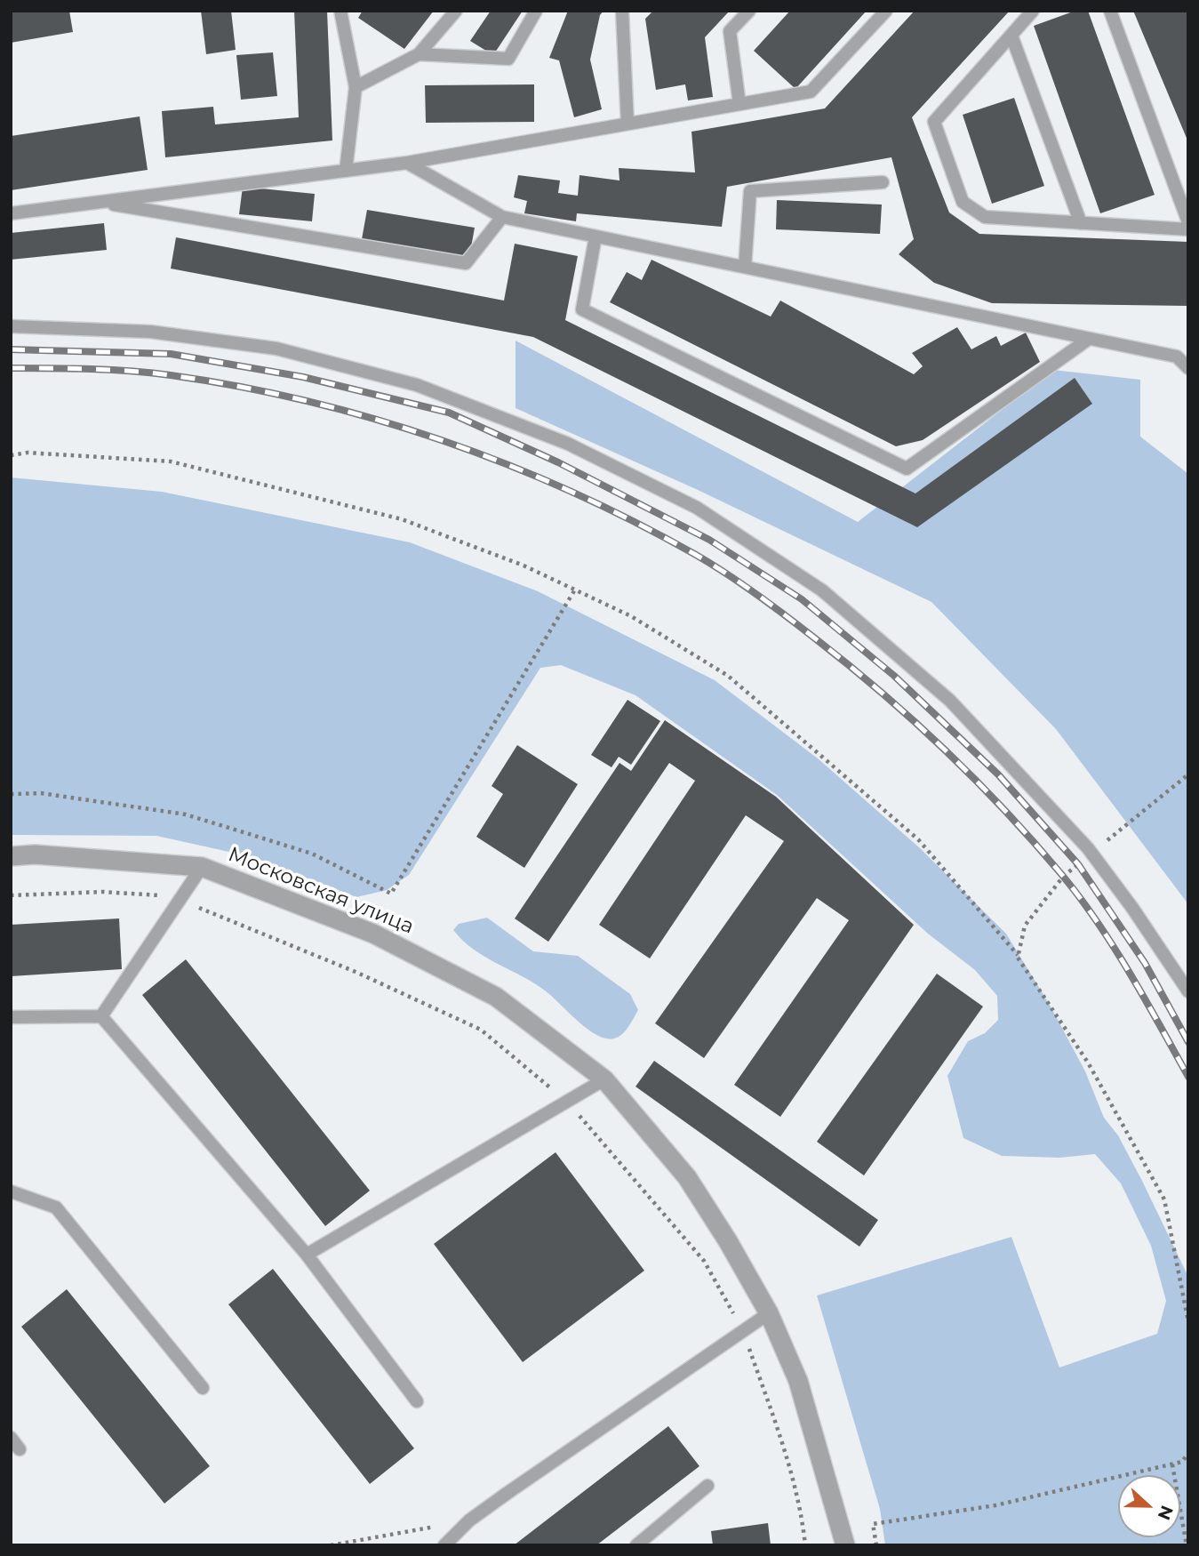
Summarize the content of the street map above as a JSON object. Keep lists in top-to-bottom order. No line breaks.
{"streets":{"street":["Московская улица"]},"north":"right"}
